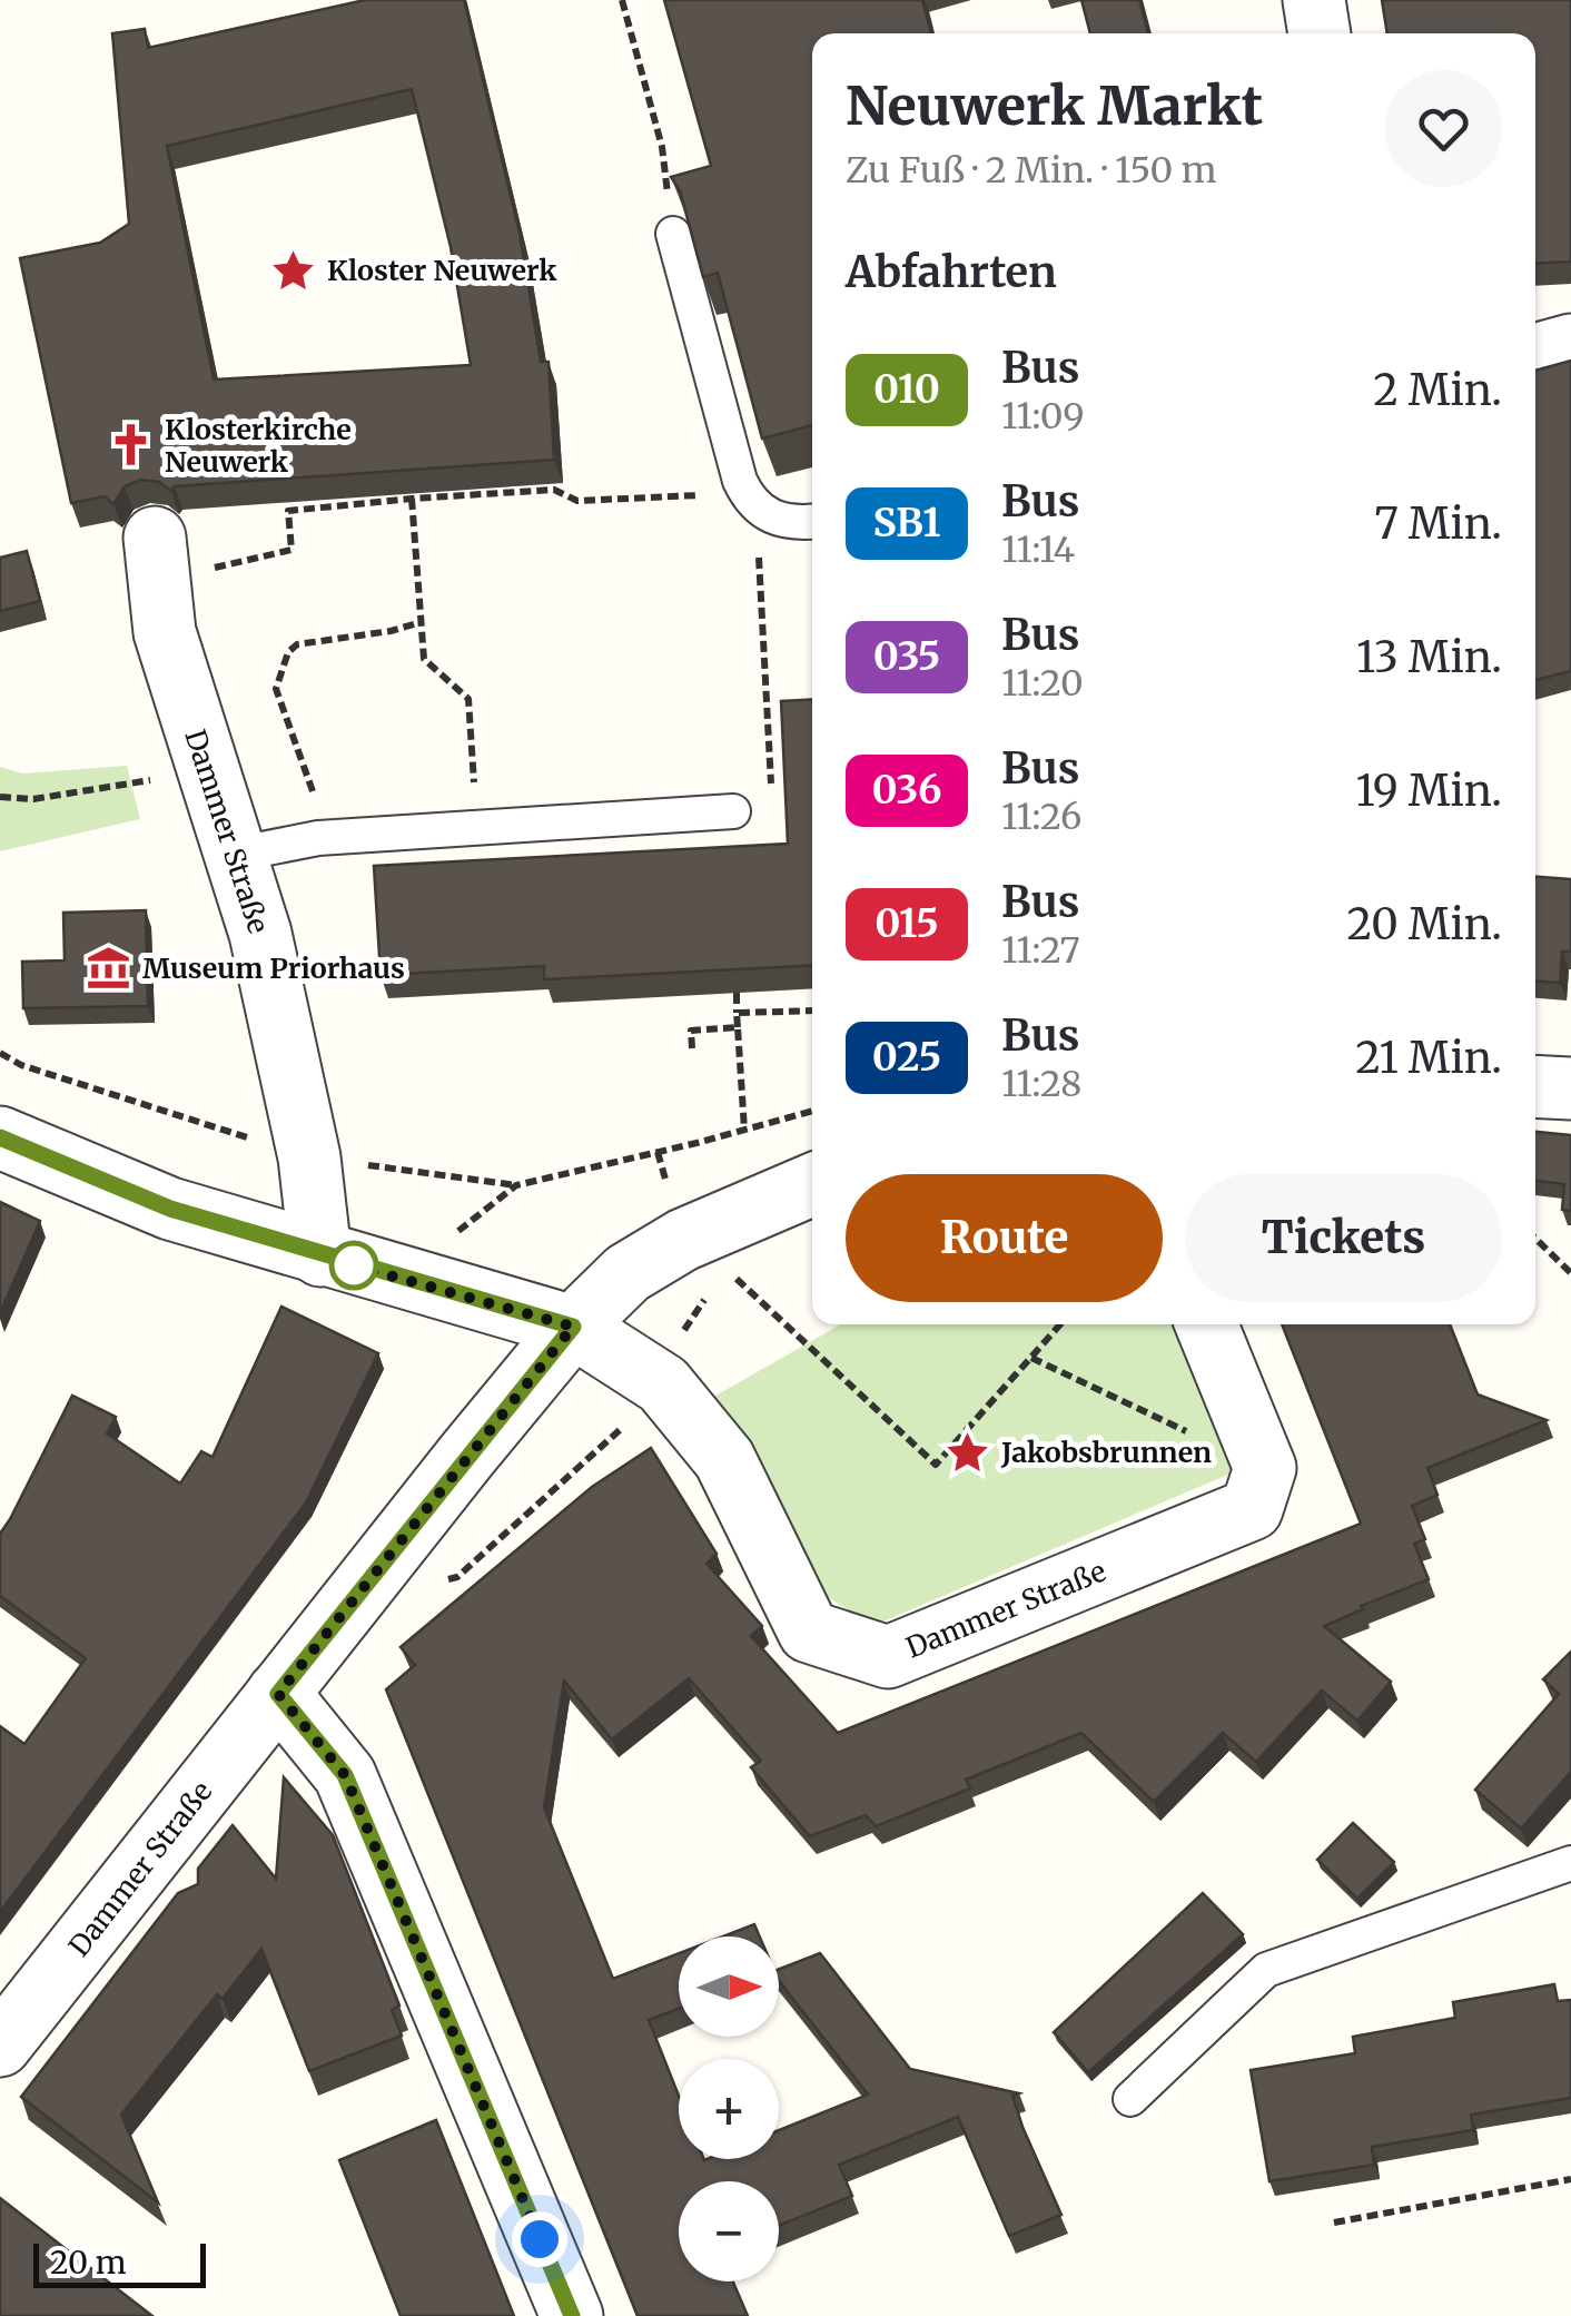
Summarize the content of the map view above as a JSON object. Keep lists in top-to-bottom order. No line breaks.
{"streets":{"street":["Dammer Straße"]},"places":{"place":["Kloster Neuwerk","Jakobsbrunnen"],"church":["Klosterkirche Neuwerk"],"museum":["Museum Priorhaus"]},"lines":["bus line 010"],"scale_bar":"20 m","north":"right","page":{"heading":[["Neuwerk Markt","Zu Fuß · 2 Min. · 150 m"],"Abfahrten"],"list":[{"mark":"010","name":"Bus","note":"11:09","value":"2 Min."},{"mark":"SB1","name":"Bus","note":"11:14","value":"7 Min."},{"mark":"035","name":"Bus","note":"11:20","value":"13 Min."},{"mark":"036","name":"Bus","note":"11:26","value":"19 Min."},{"mark":"015","name":"Bus","note":"11:27","value":"20 Min."},{"mark":"025","name":"Bus","note":"11:28","value":"21 Min."}],"buttons":["Route","Tickets"],"map_buttons":["+","−"],"scale":"20 m"}}
